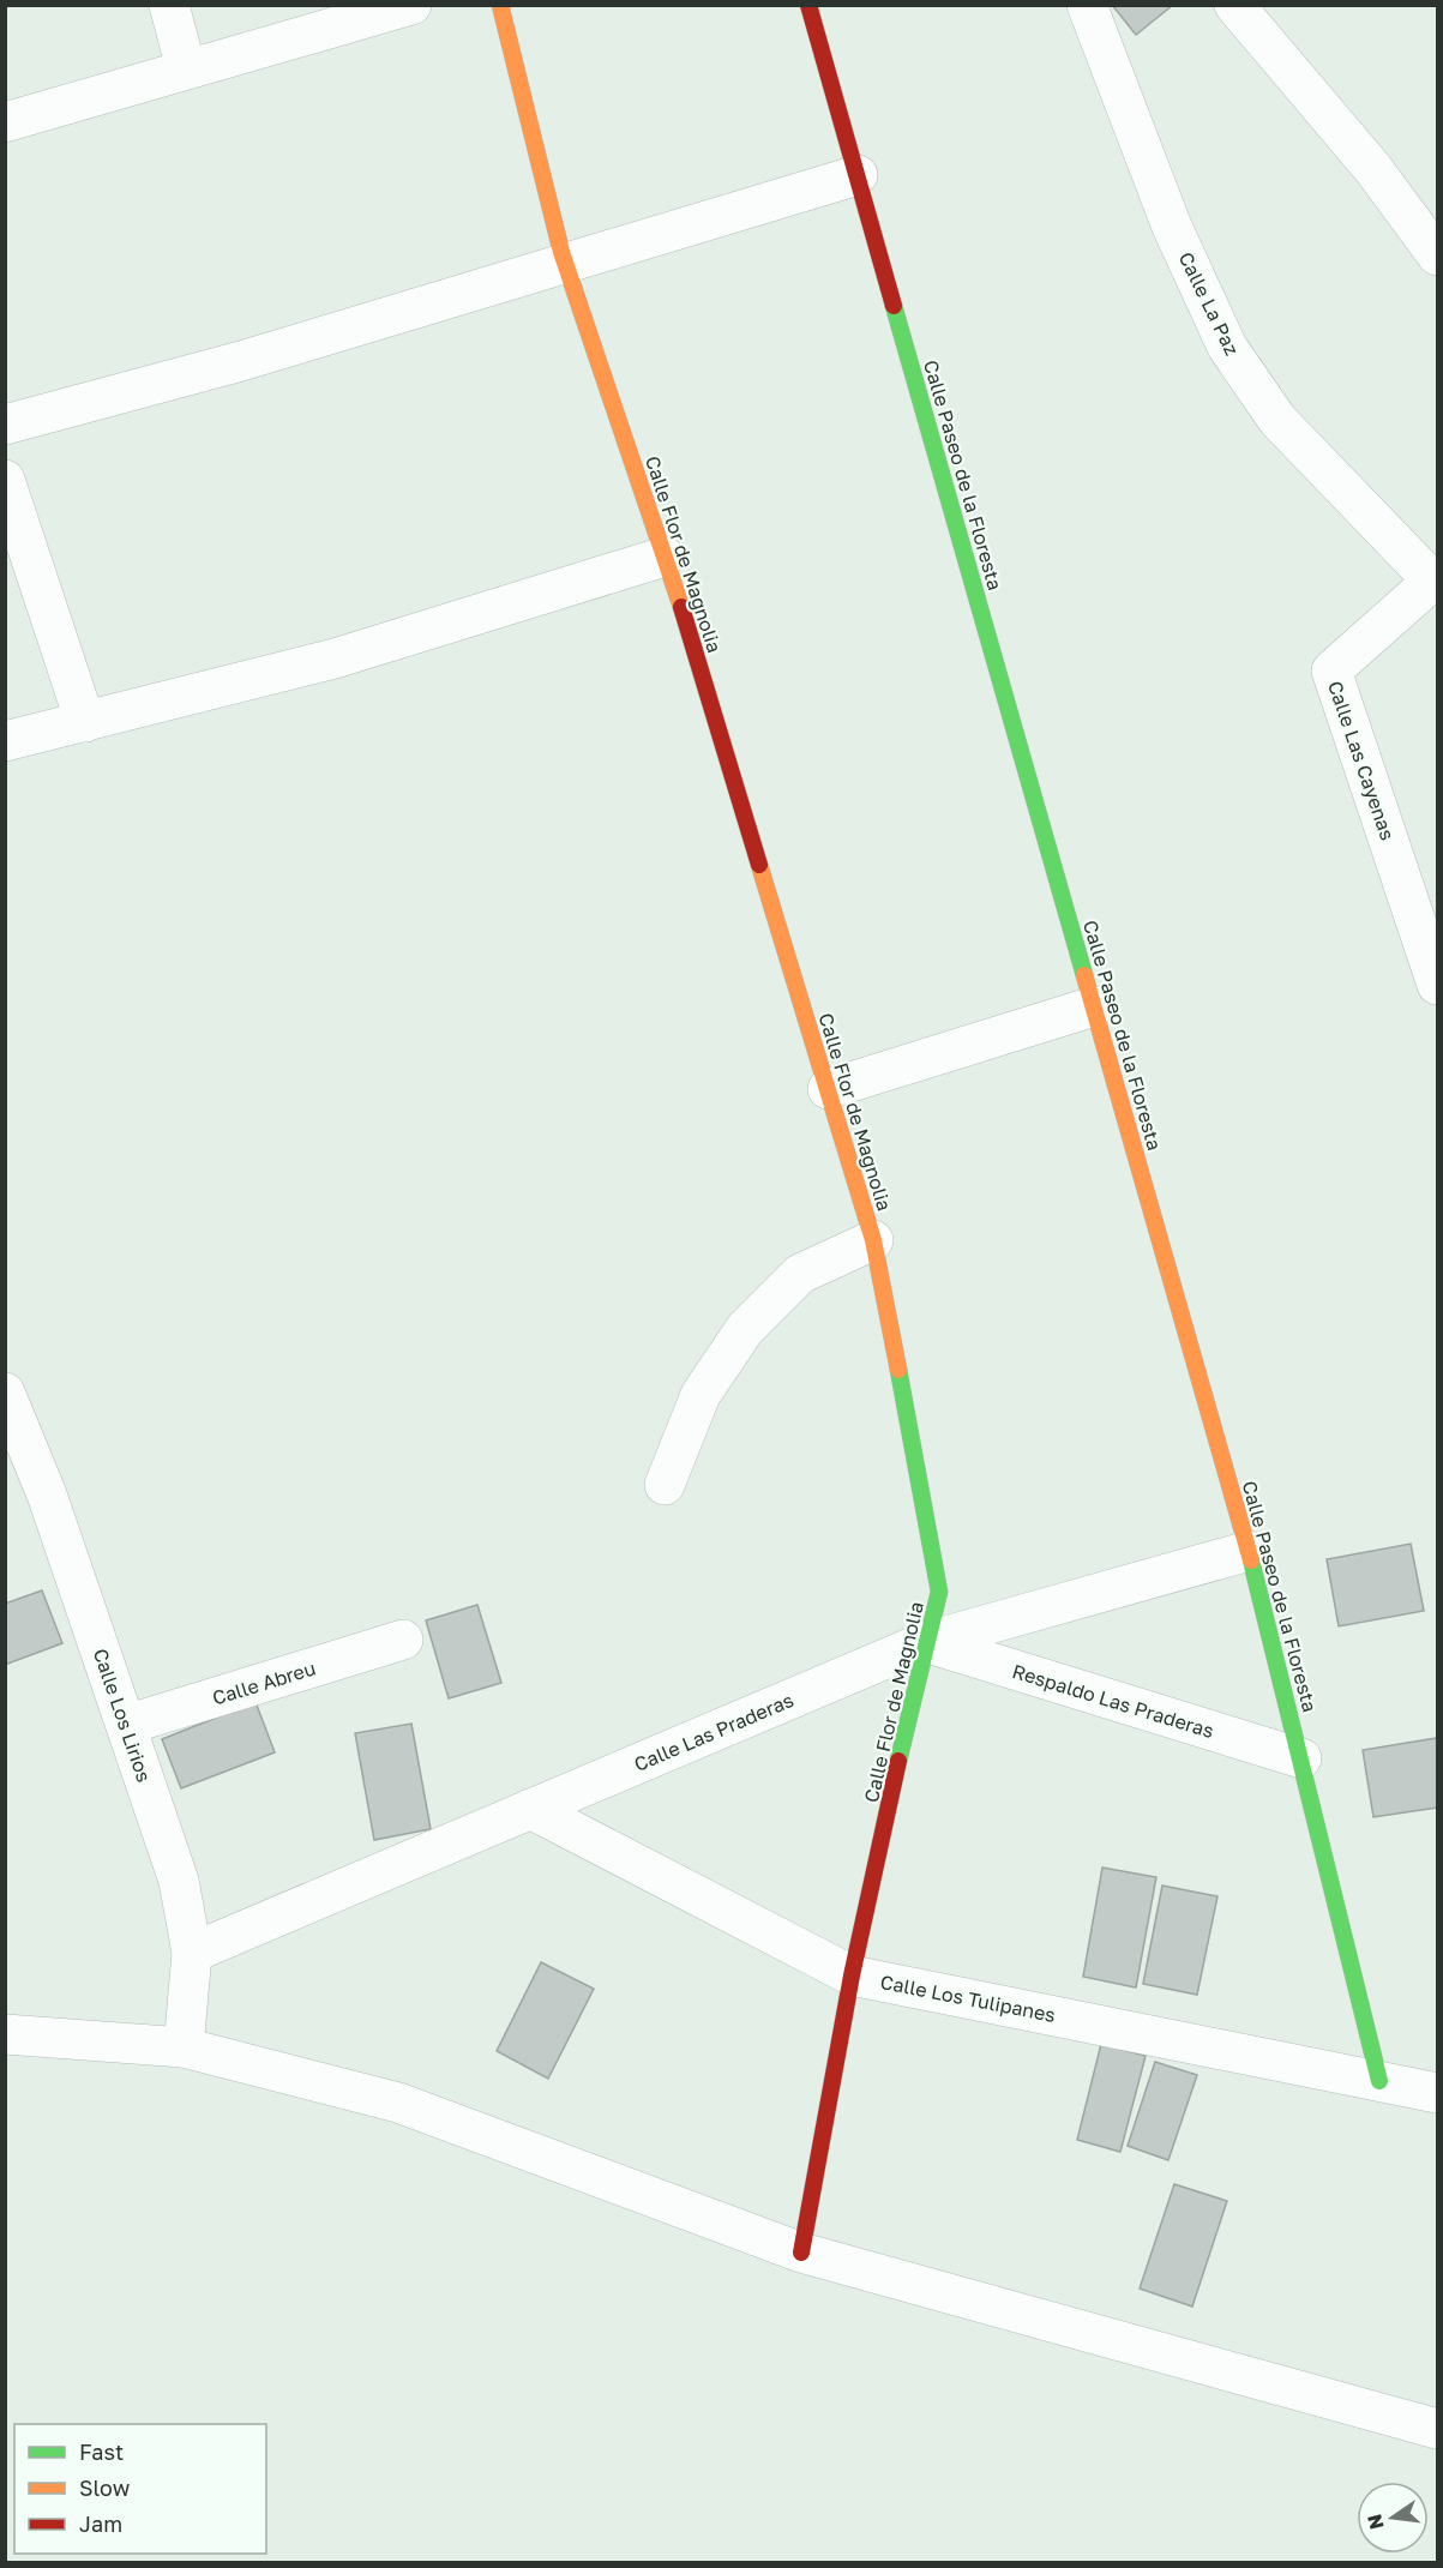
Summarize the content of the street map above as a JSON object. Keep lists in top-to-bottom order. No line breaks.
{"streets":{"street":["Calle La Paz","Calle Paseo de la Floresta","Calle Flor de Magnolia","Calle Las Cayenas","Calle Abreu","Respaldo Las Praderas","Calle Los Lirios","Calle Las Praderas","Calle Los Tulipanes"]},"crossings":[["Calle La Paz","Calle Las Cayenas"],["Calle Paseo de la Floresta","Respaldo Las Praderas"],["Calle Paseo de la Floresta","Calle Las Praderas"],["Calle Paseo de la Floresta","Calle Los Tulipanes"],["Calle Flor de Magnolia","Respaldo Las Praderas"],["Calle Flor de Magnolia","Calle Las Praderas"],["Calle Flor de Magnolia","Calle Los Tulipanes"],["Calle Abreu","Calle Los Lirios"],["Respaldo Las Praderas","Calle Las Praderas"],["Calle Los Lirios","Calle Las Praderas"],["Calle Las Praderas","Calle Los Tulipanes"]],"legend":["Fast","Slow","Jam"],"north":"left"}
